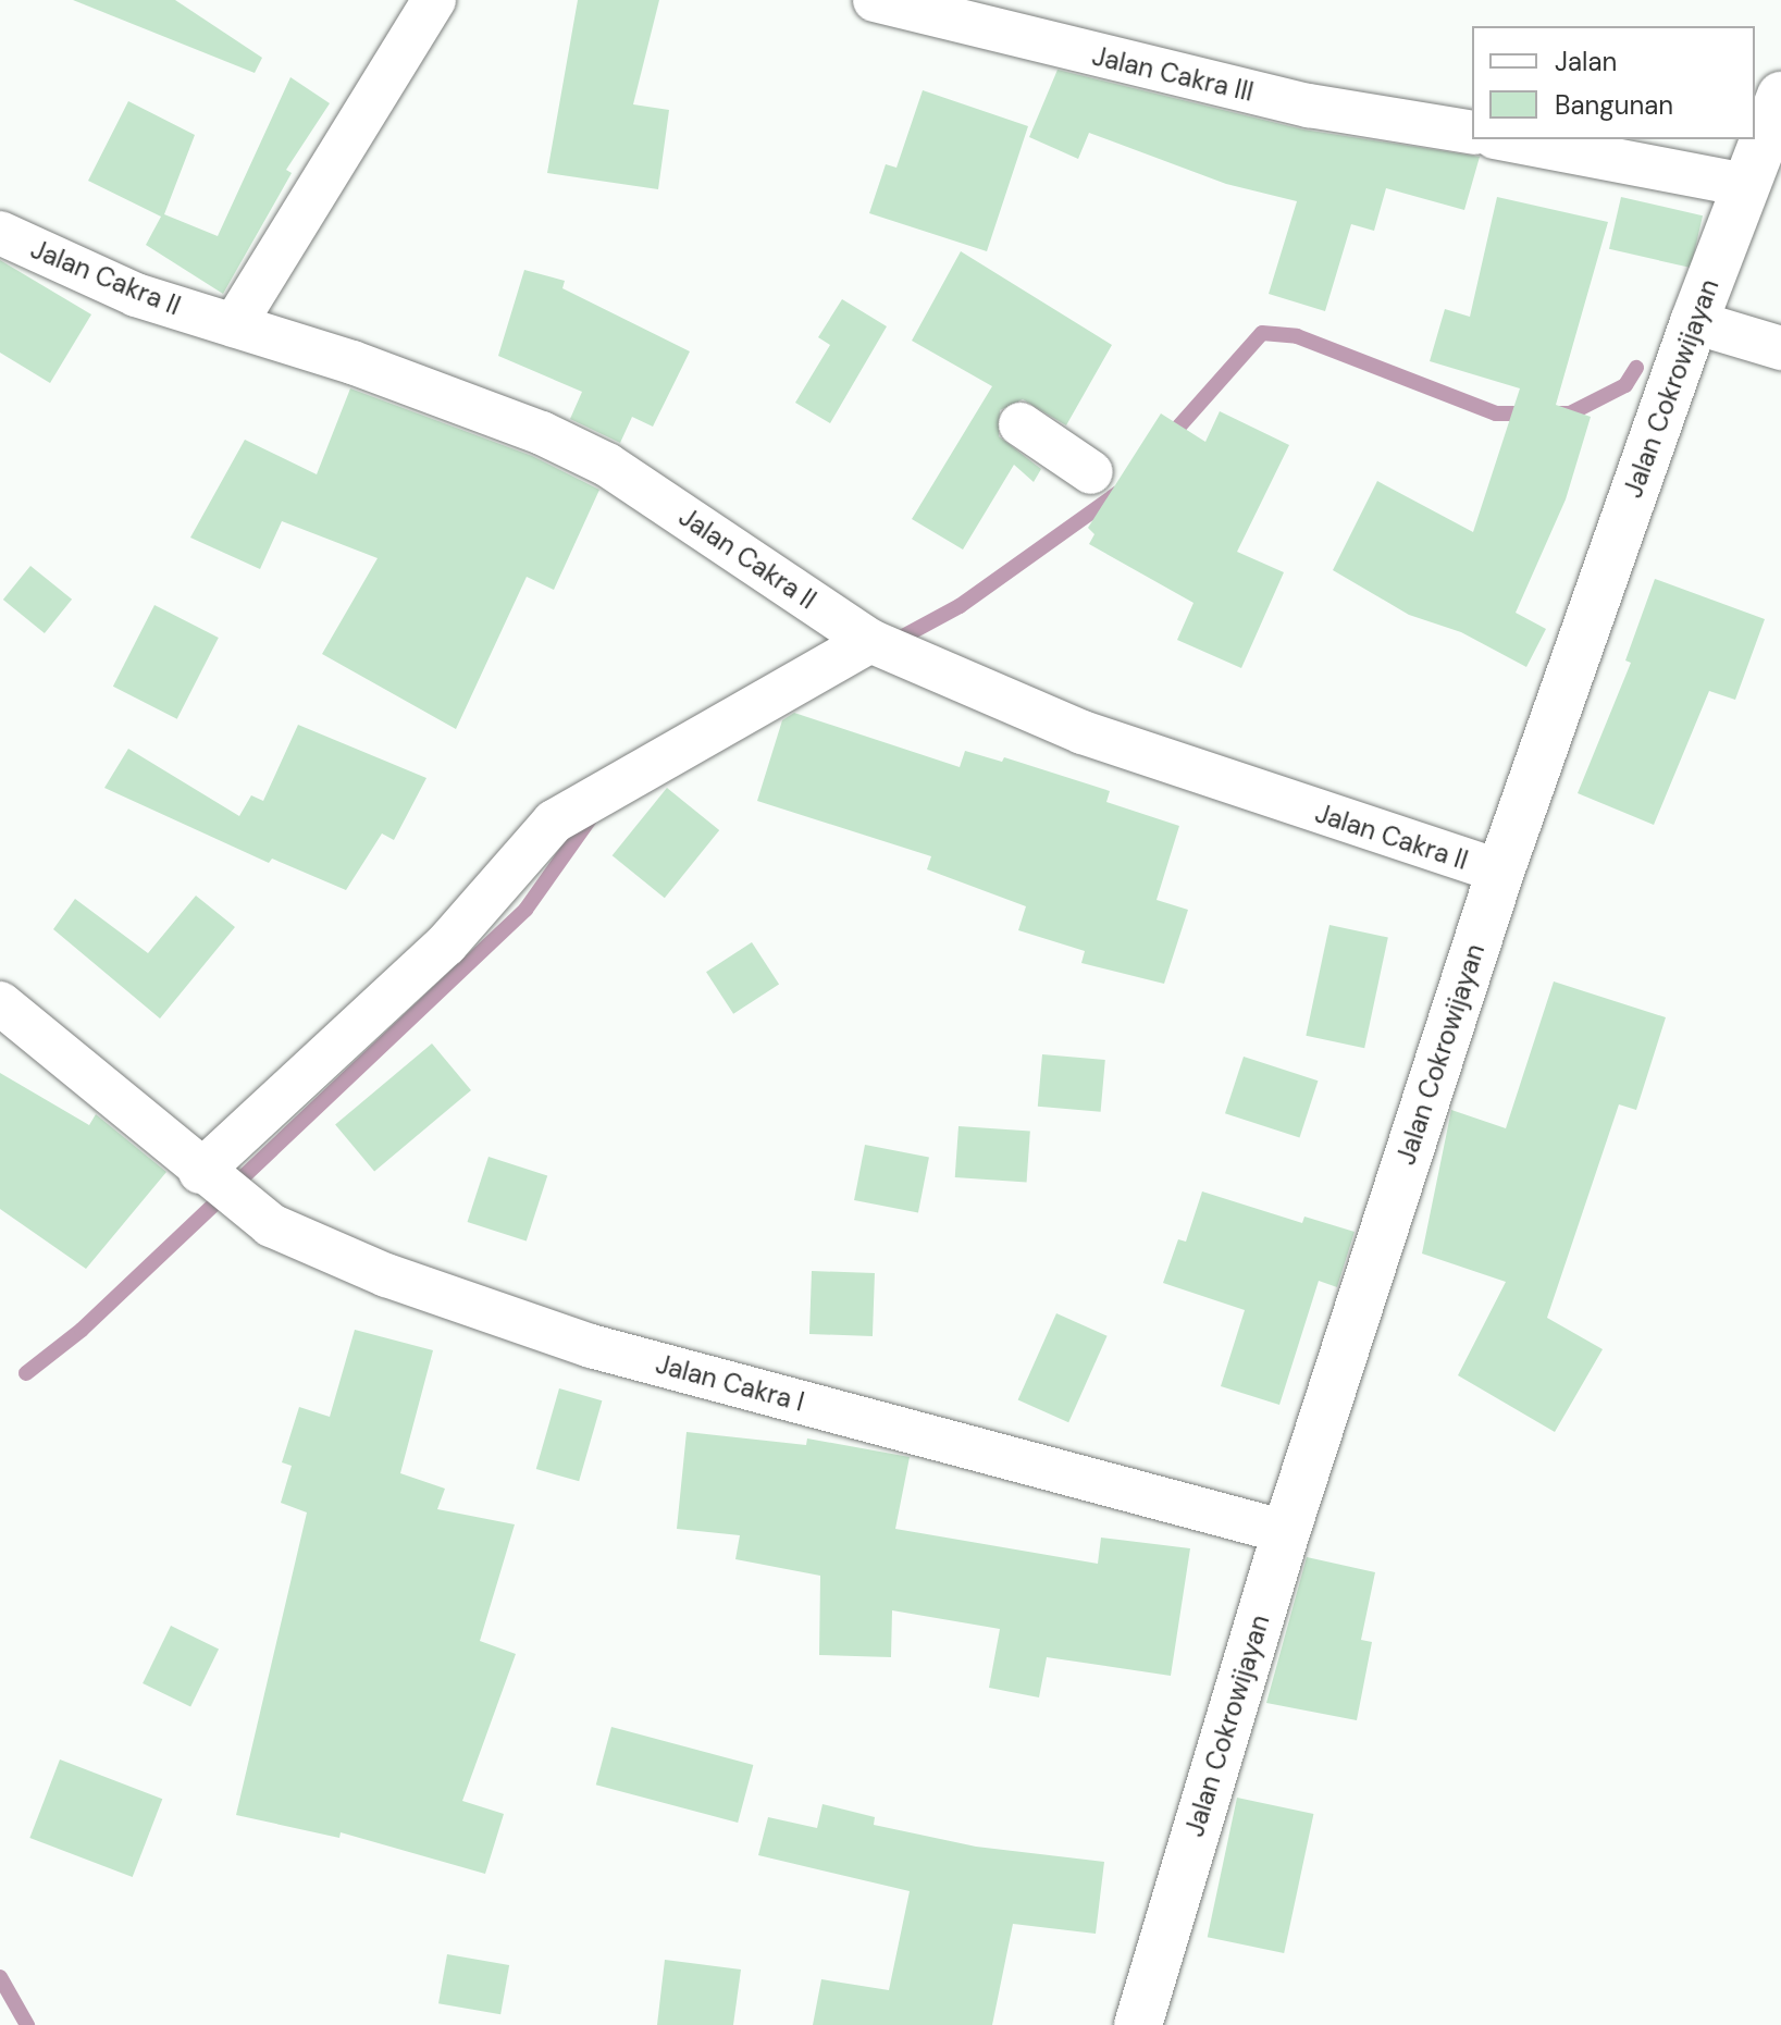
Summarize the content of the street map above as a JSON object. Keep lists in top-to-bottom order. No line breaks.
{"streets":{"street":["Jalan Cakra III","Jalan Cakra II","Jalan Cokrowijayan","Jalan Cakra I"]},"crossings":[["Jalan Cakra II","Jalan Cokrowijayan"],["Jalan Cokrowijayan","Jalan Cakra I"]],"legend":["Jalan","Bangunan"]}
